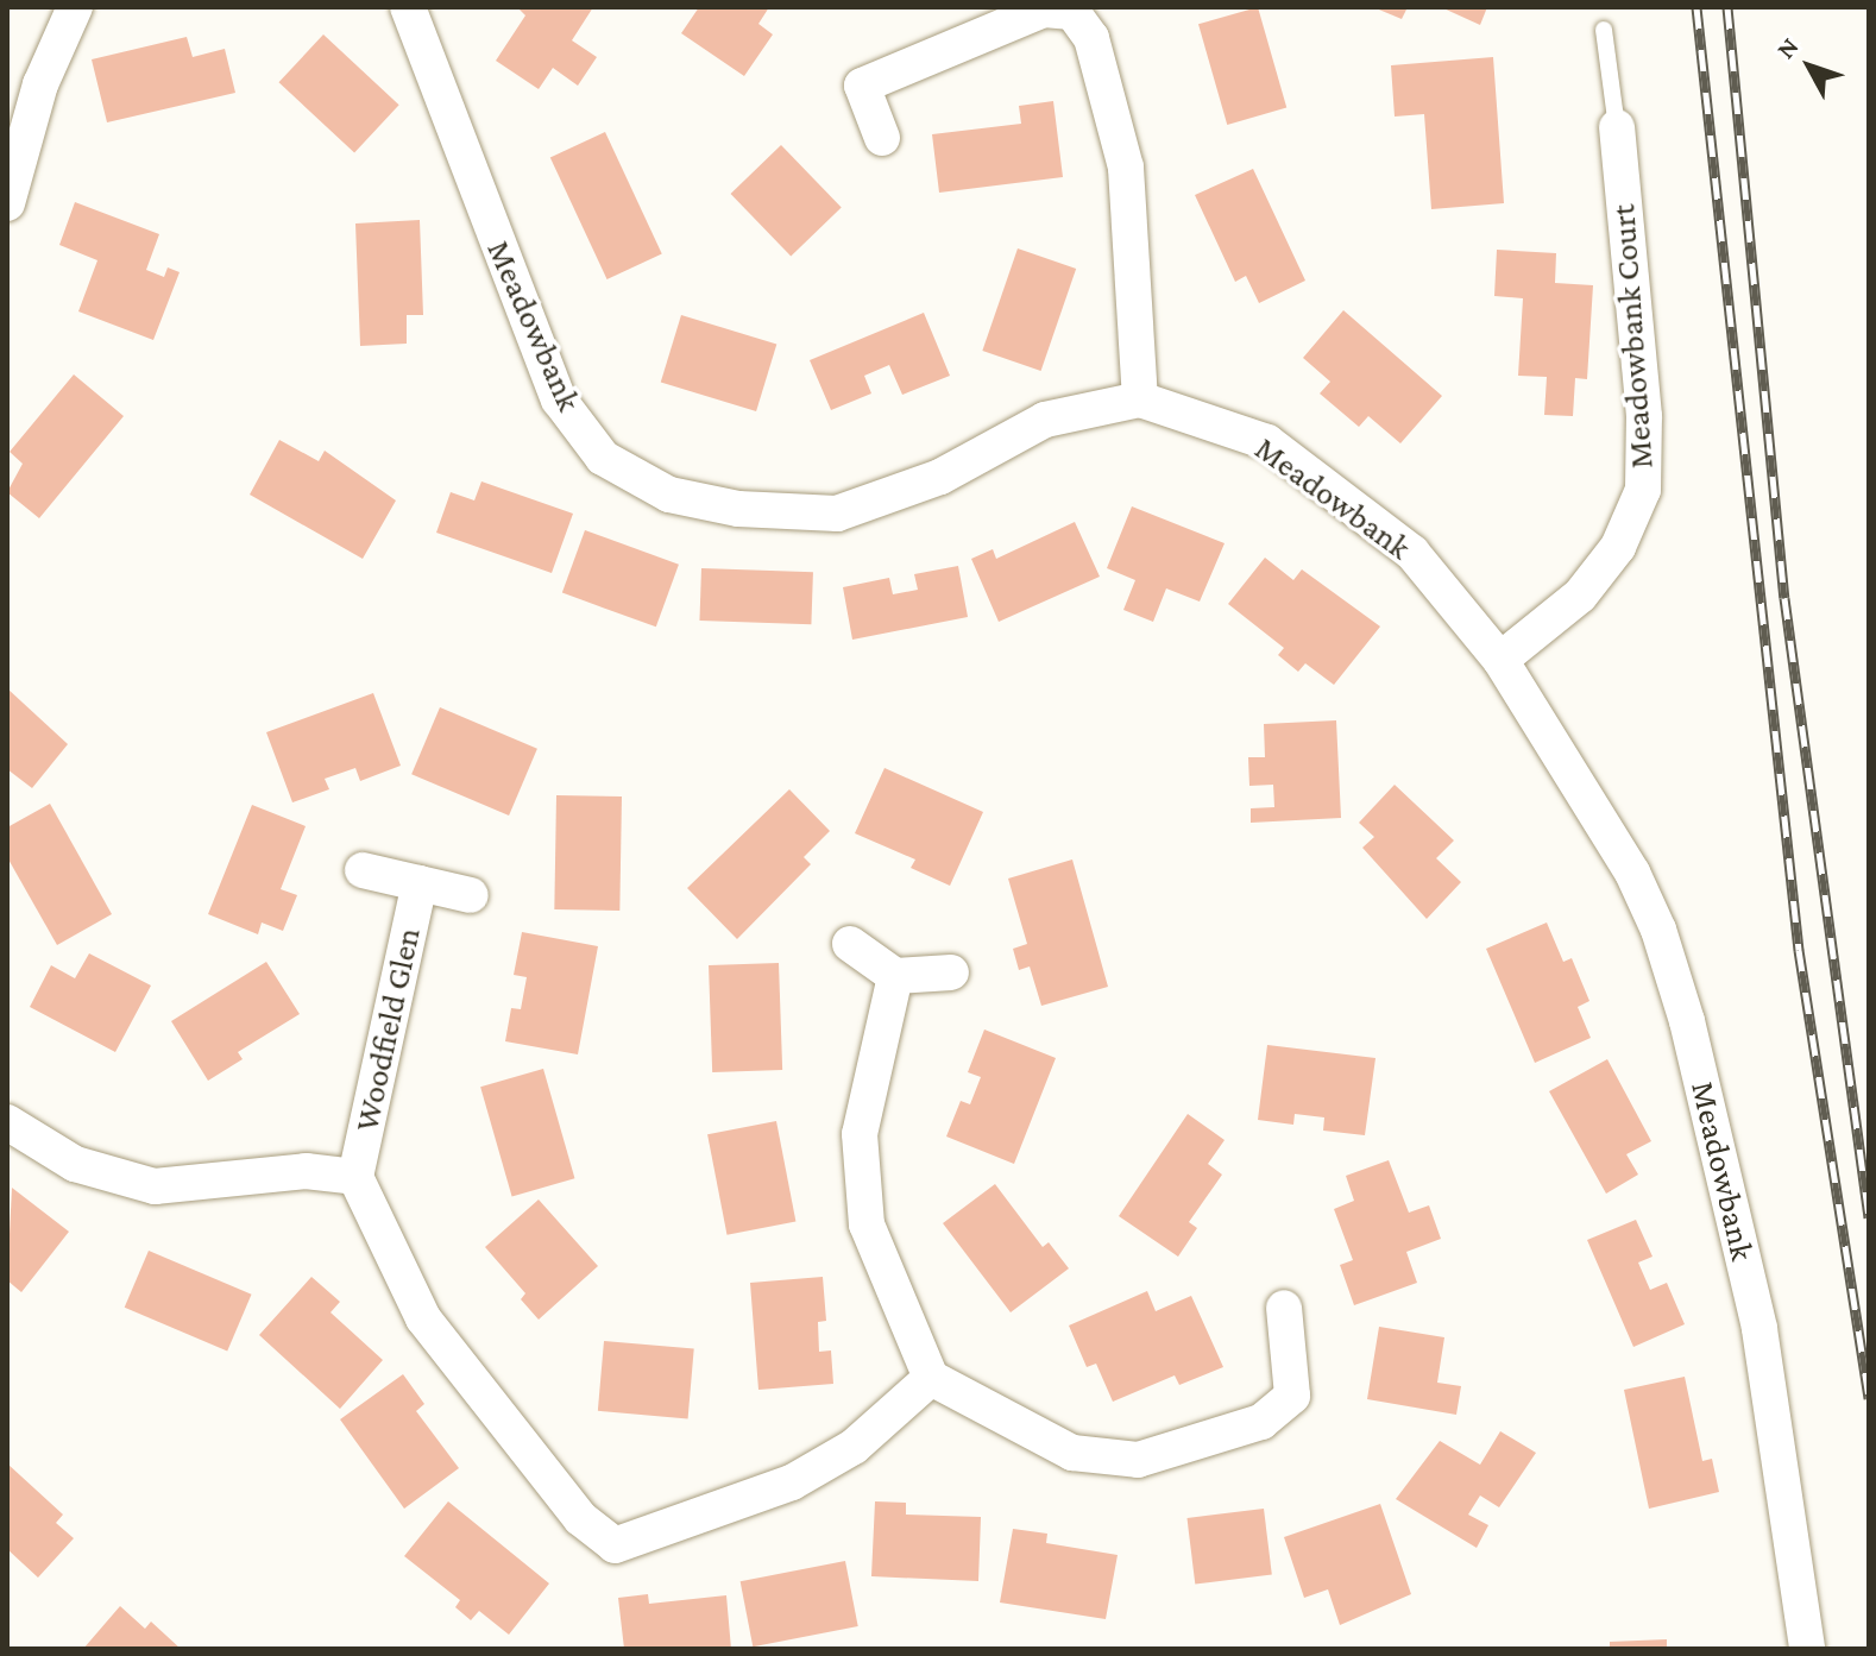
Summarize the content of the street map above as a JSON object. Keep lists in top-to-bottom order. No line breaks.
{"streets":{"street":["Meadowbank","Meadowbank Court","Woodfield Glen"]},"crossings":[["Meadowbank","Meadowbank Court"]],"north":"top left"}
